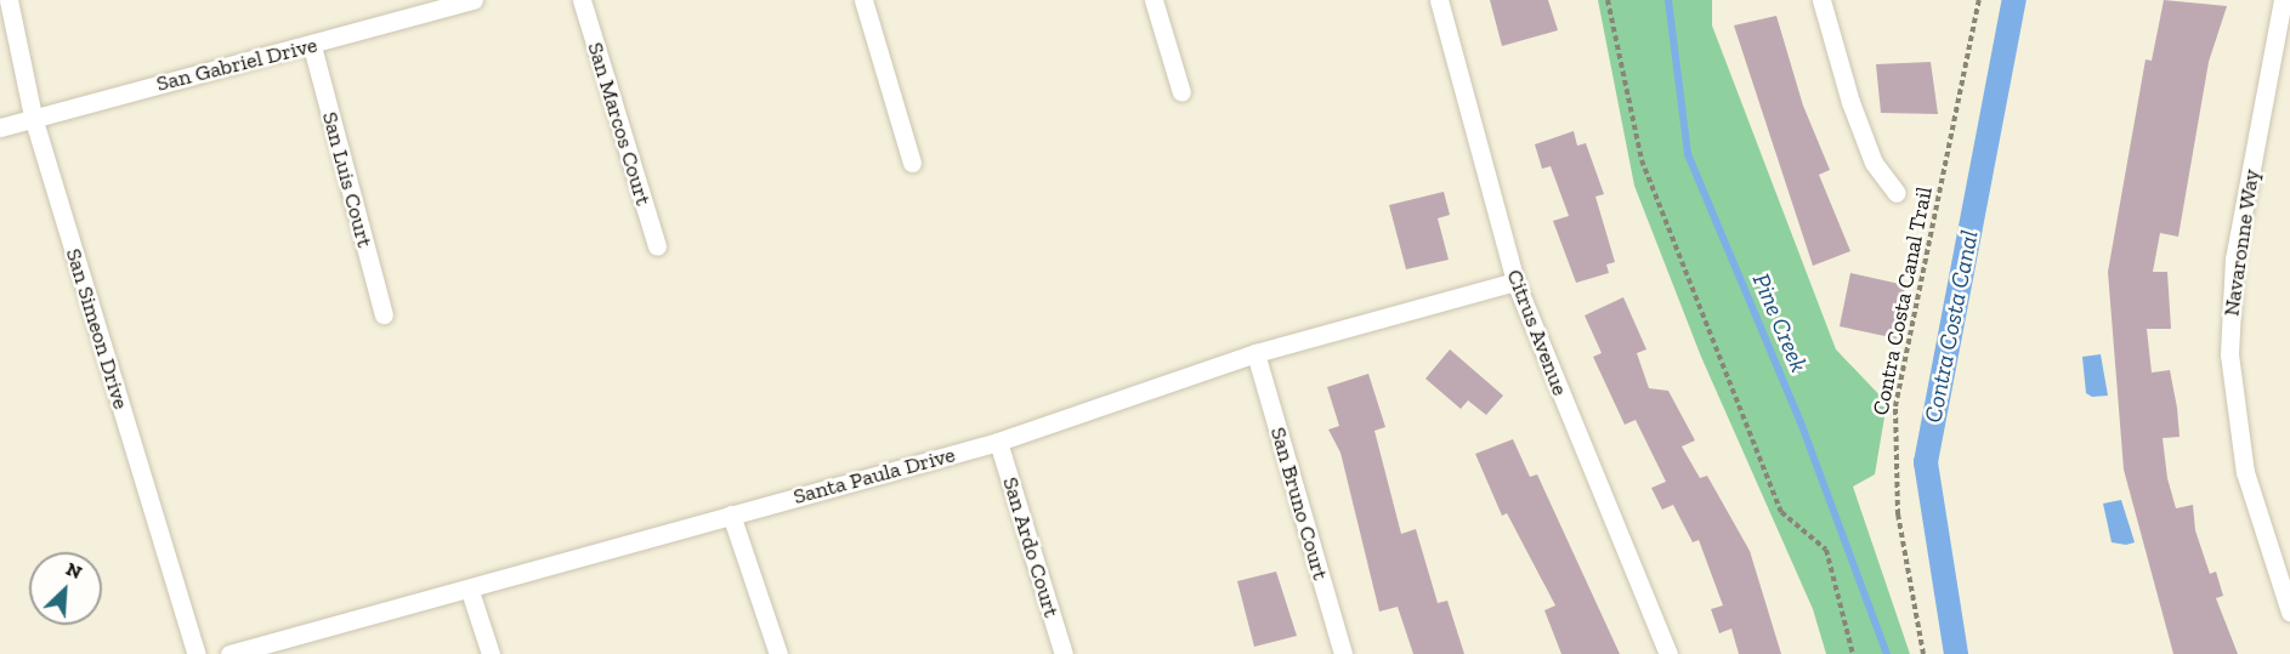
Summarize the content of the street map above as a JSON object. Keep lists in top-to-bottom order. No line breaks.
{"streets":{"street":["San Gabriel Drive","San Marcos Court","San Luis Court","Navaronne Way","San Simeon Drive","Citrus Avenue","Santa Paula Drive","San Bruno Court","San Ardo Court"],"path":["Contra Costa Canal Trail"]},"crossings":[["San Gabriel Drive","San Luis Court"],["San Gabriel Drive","San Simeon Drive"],["Citrus Avenue","Santa Paula Drive"],["Santa Paula Drive","San Bruno Court"],["Santa Paula Drive","San Ardo Court"]],"water":["Pine Creek","Contra Costa Canal"],"north":"top right"}
